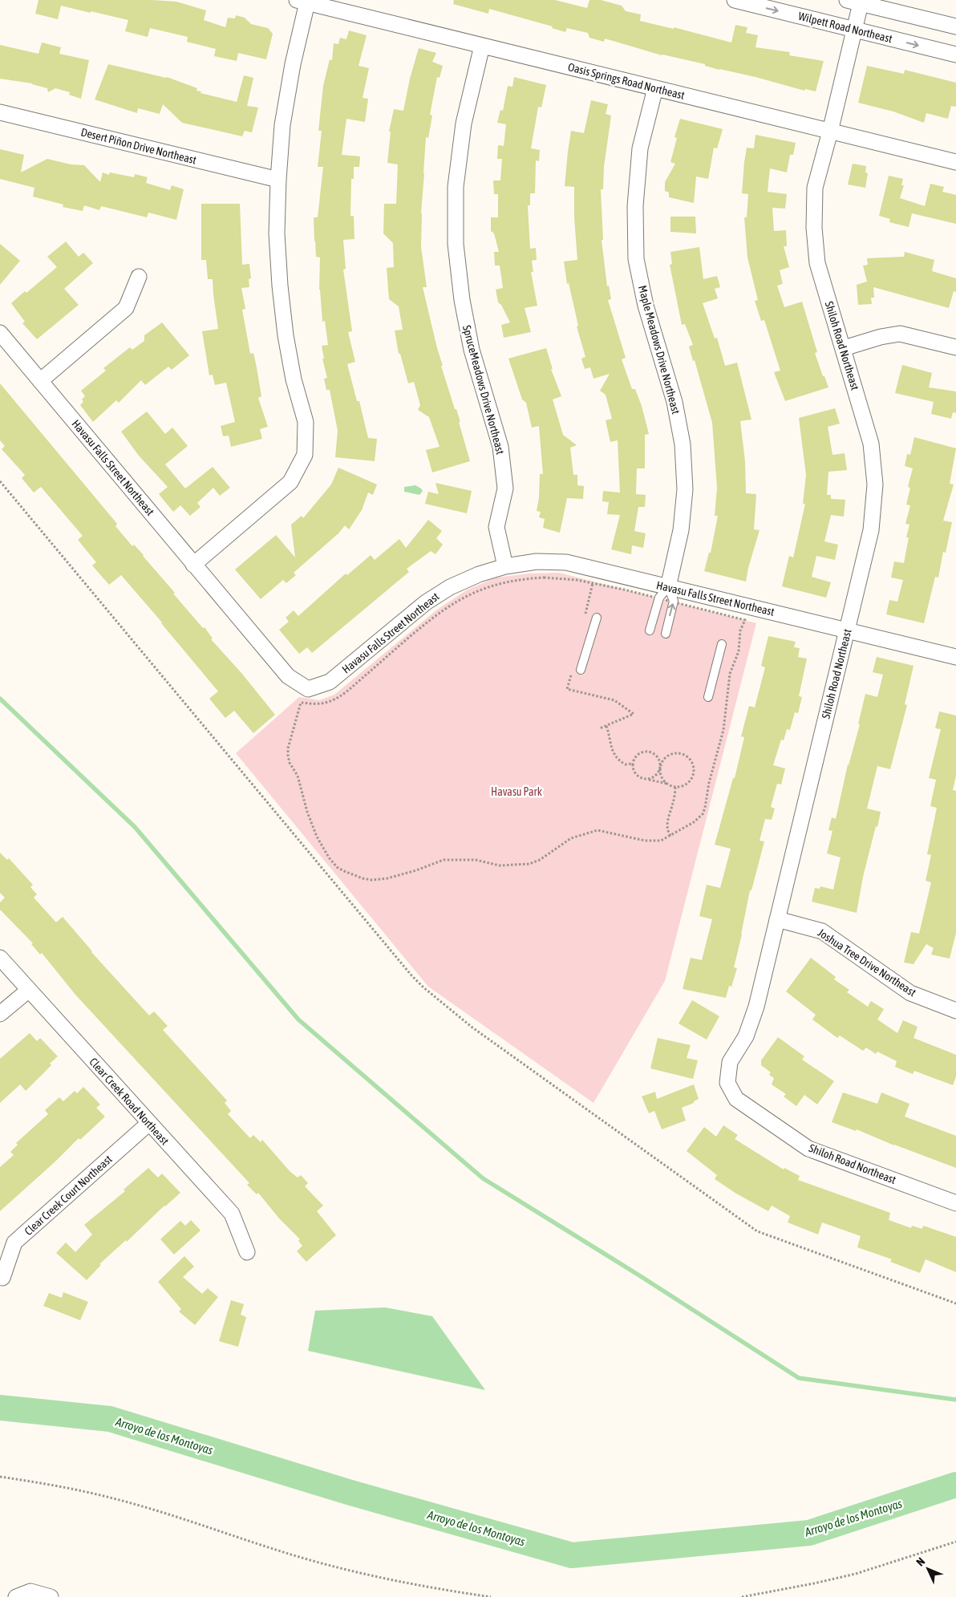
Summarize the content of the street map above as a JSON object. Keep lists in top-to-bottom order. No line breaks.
{"streets":{"street":["Wilpett Road Northeast","Oasis Springs Road Northeast","Desert Piñon Drive Northeast","Shiloh Road Northeast","Maple Meadows Drive Northeast","SpruceMeadows Drive Northeast","Havasu Falls Street Northeast","Joshua Tree Drive Northeast","Clear Creek Road Northeast","Clear Creek Court Northeast"]},"crossings":[["Wilpett Road Northeast","Shiloh Road Northeast"],["Oasis Springs Road Northeast","Shiloh Road Northeast"],["Oasis Springs Road Northeast","Maple Meadows Drive Northeast"],["Oasis Springs Road Northeast","SpruceMeadows Drive Northeast"],["Shiloh Road Northeast","Havasu Falls Street Northeast"],["Shiloh Road Northeast","Joshua Tree Drive Northeast"],["Maple Meadows Drive Northeast","Havasu Falls Street Northeast"],["SpruceMeadows Drive Northeast","Havasu Falls Street Northeast"],["Clear Creek Road Northeast","Clear Creek Court Northeast"]],"water":["Arroyo de los Montoyas"],"parks":["Havasu Park"],"north":"top left"}
